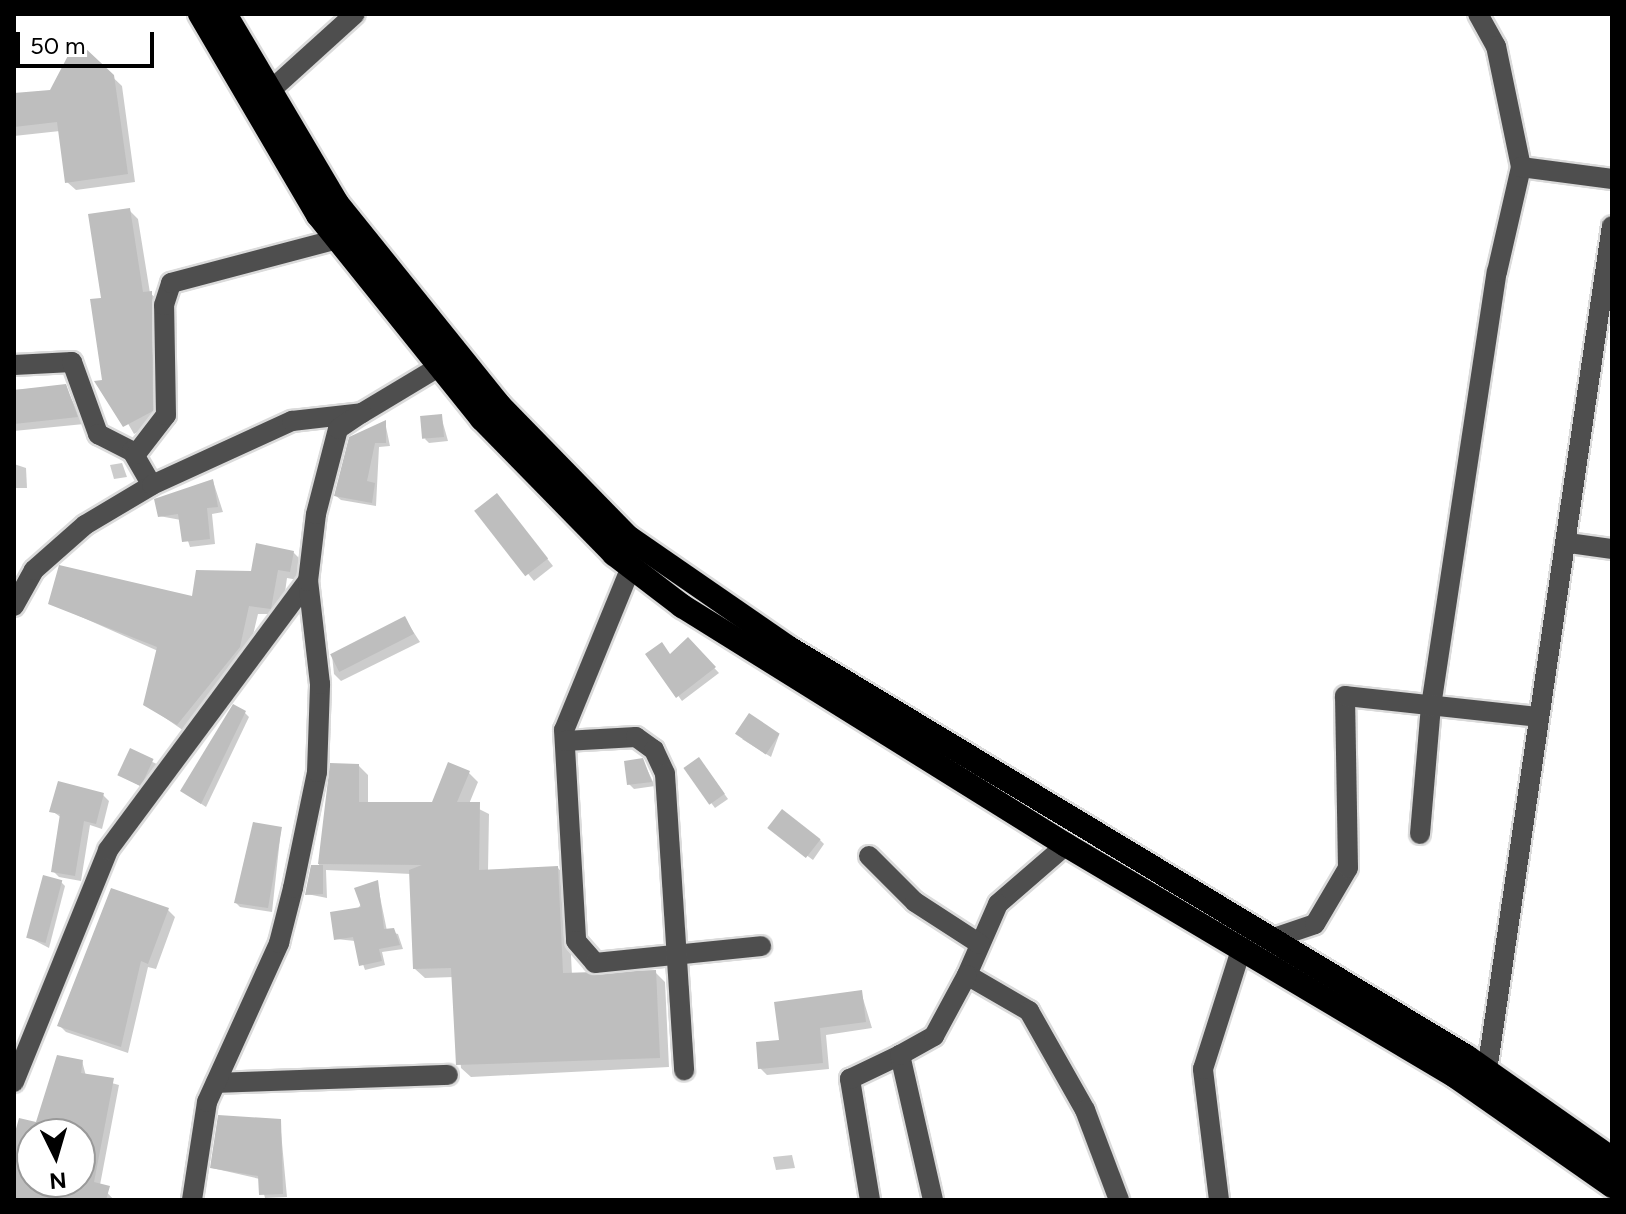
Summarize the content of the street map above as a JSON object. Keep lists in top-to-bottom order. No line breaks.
{"scale_bar":"50 m","north":"bottom"}
